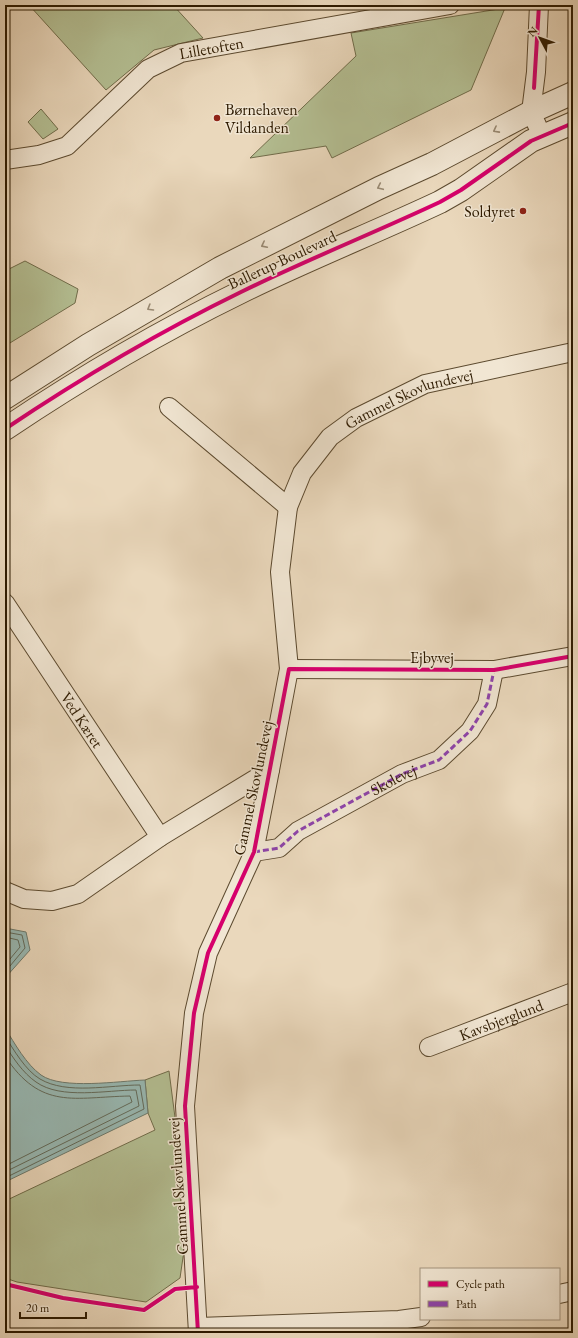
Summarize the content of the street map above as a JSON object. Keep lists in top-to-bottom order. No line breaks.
{"streets":{"street":["Lilletoften","Ballerup Boulevard","Gammel Skovlundevej","Ejbyvej","Ved Kæret","Skolevej","Kavsbjerglund"]},"crossings":[["Gammel Skovlundevej","Ejbyvej"],["Gammel Skovlundevej","Skolevej"],["Ejbyvej","Skolevej"]],"places":["Børnehaven Vildanden","Soldyret"],"legend":["Cycle path","Path"],"scale_bar":"20 m","north":"top left"}
